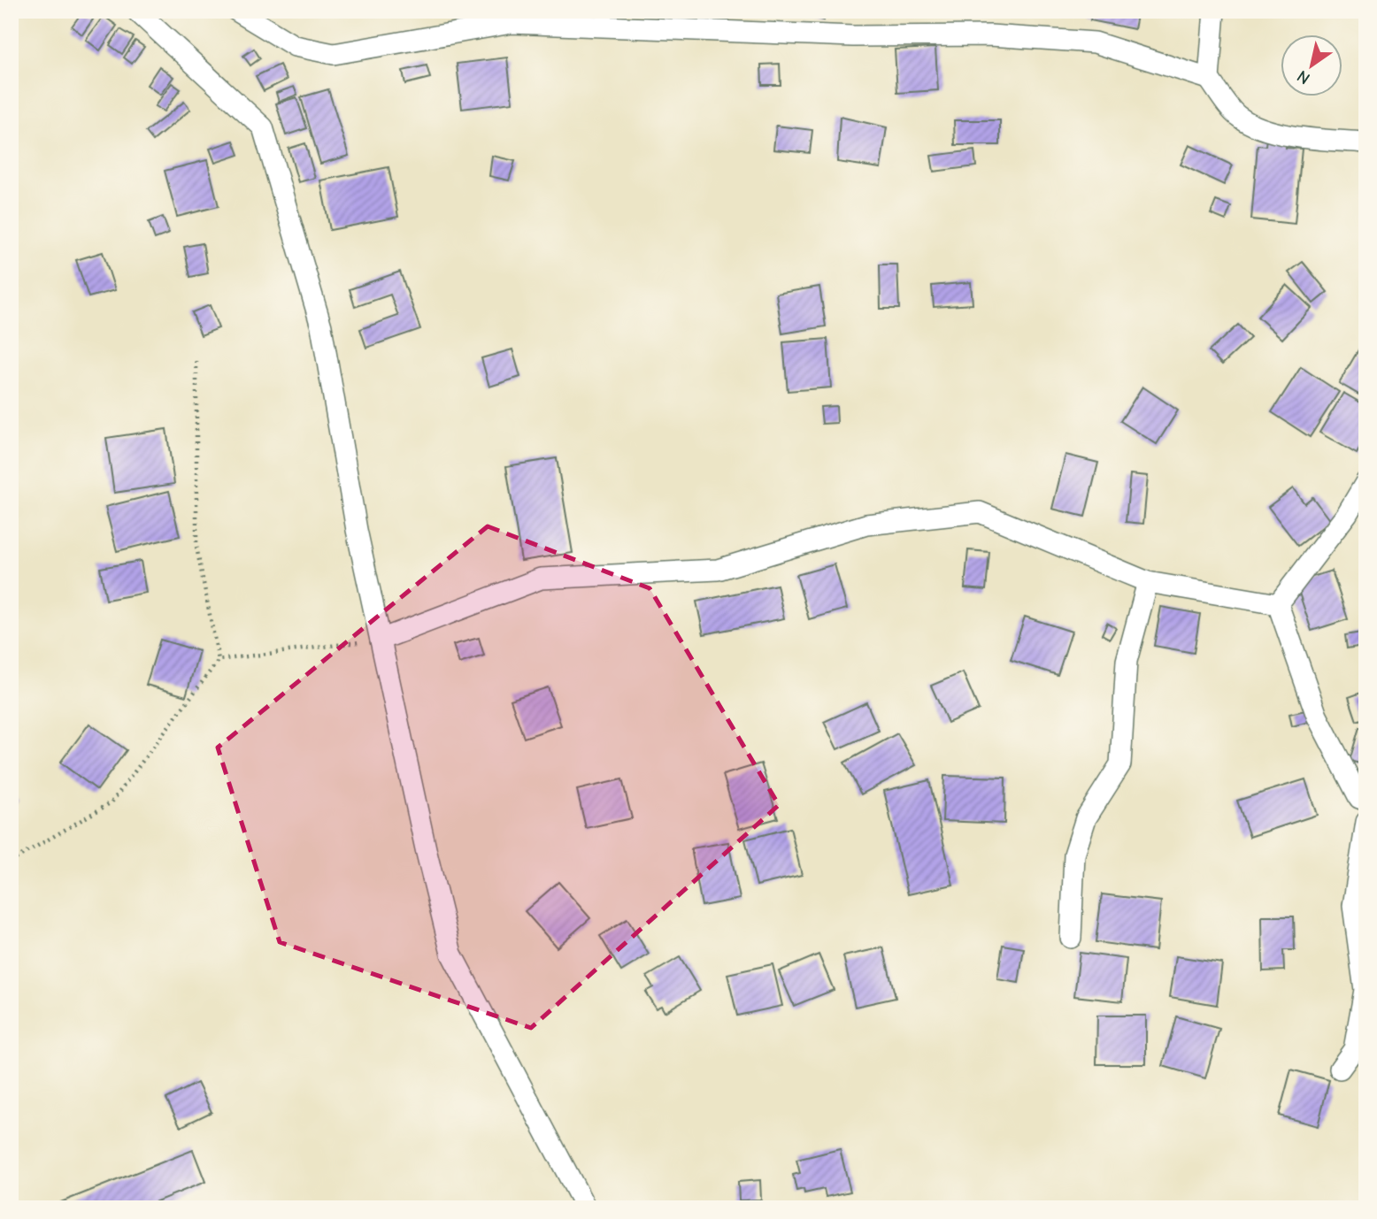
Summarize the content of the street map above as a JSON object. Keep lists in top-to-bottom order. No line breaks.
{"north":"bottom left"}
